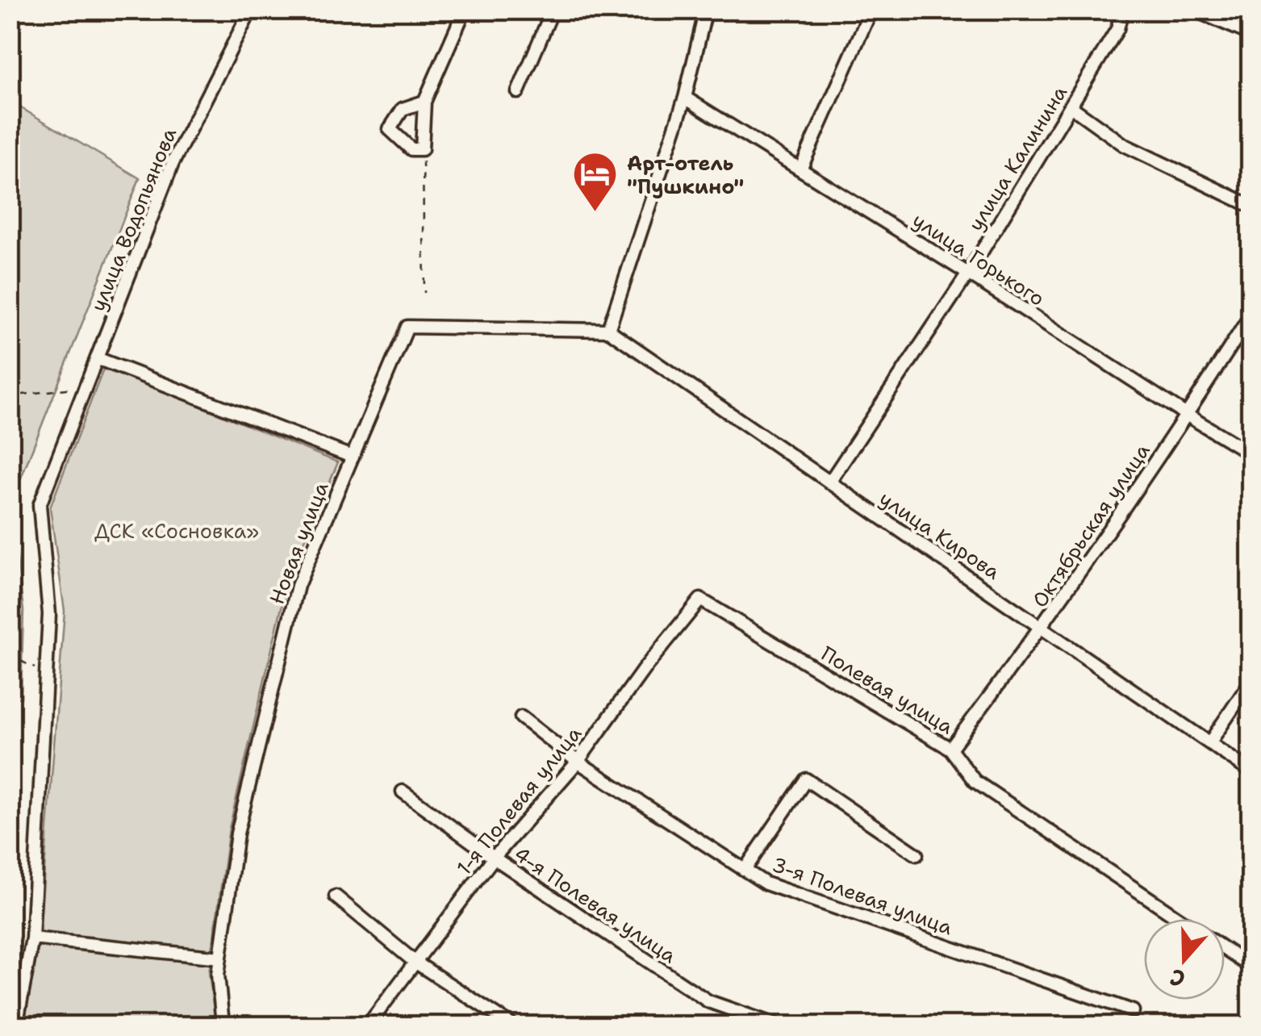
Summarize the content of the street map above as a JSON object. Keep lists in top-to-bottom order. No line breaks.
{"streets":{"street":["улица Калинина","улица Водопьянова","улица Горького","Октябрьская улица","улица Кирова","Новая улица","Полевая улица","1-я Полевая улица","3-я Полевая улица","4-я Полевая улица"]},"crossings":[["улица Калинина","улица Горького"],["улица Калинина","улица Кирова"],["улица Горького","Октябрьская улица"],["Октябрьская улица","улица Кирова"],["Октябрьская улица","Полевая улица"],["улица Кирова","Новая улица"],["Полевая улица","1-я Полевая улица"],["1-я Полевая улица","3-я Полевая улица"],["1-я Полевая улица","4-я Полевая улица"]],"parks":["ДСК «Сосновка»"],"places":{"hotel":["Арт-отель \"Пушкино\""]},"north":"bottom"}
